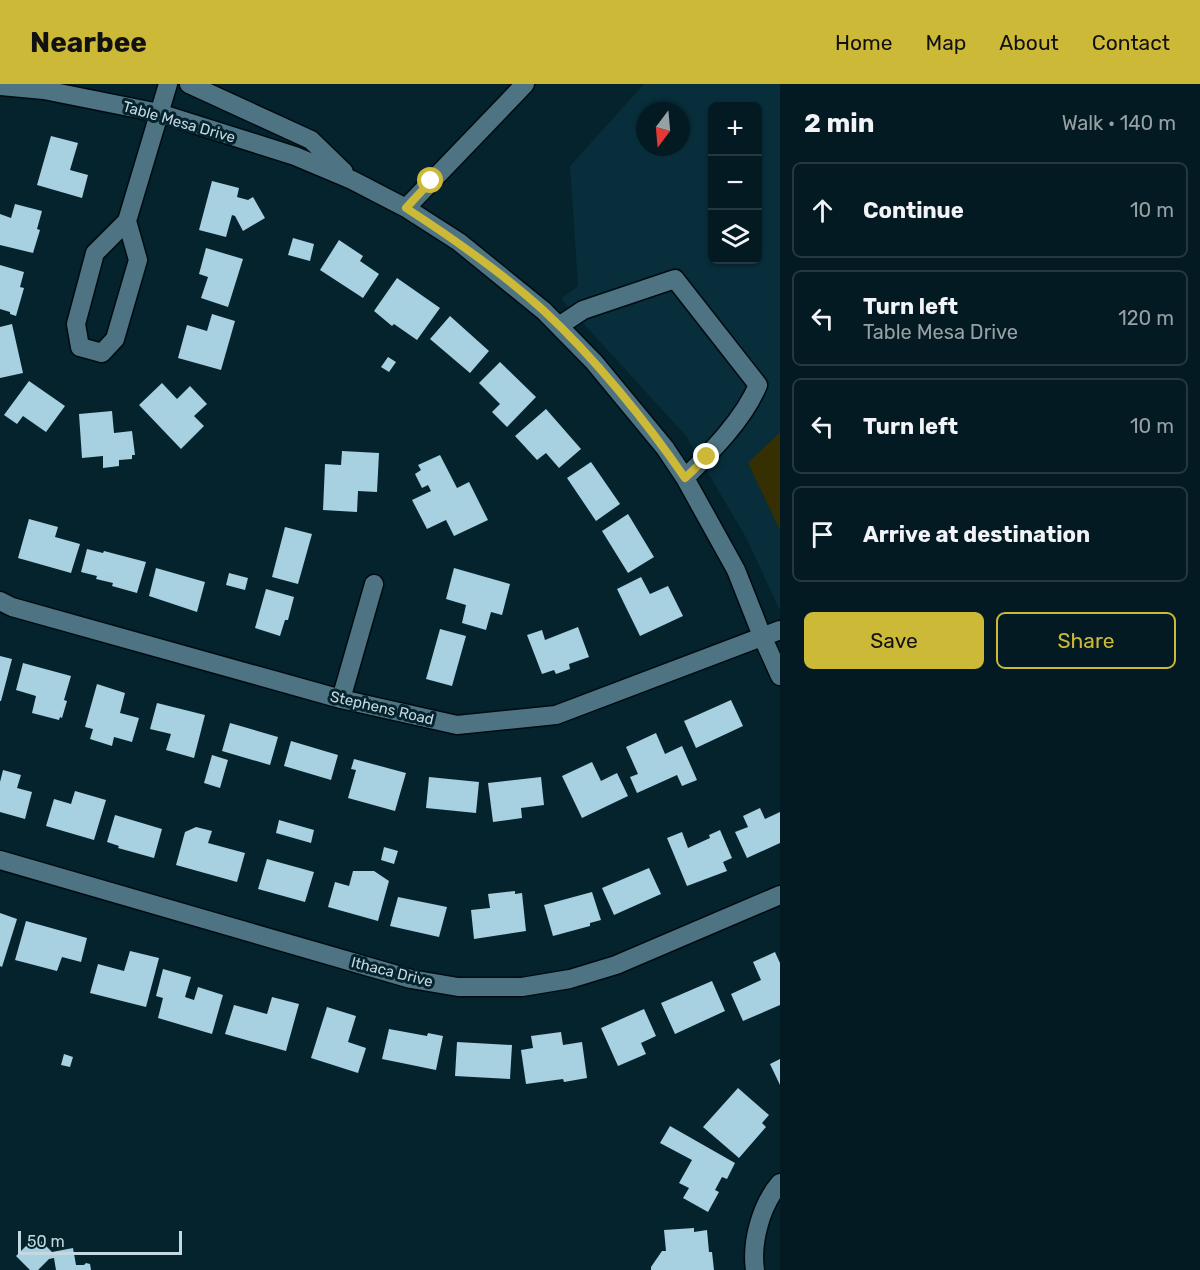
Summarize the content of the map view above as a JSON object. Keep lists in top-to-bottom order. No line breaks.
{"streets":{"street":["Table Mesa Drive","Stephens Road","Ithaca Drive"]},"crossings":[["Table Mesa Drive","Stephens Road"]],"scale_bar":"50 m","north":"bottom","page":{"header":"Nearbee","nav":["Home","Map","About","Contact"],"heading":["2 min","Walk · 140 m"],"map_buttons":["+","−"],"list":[["Continue","10 m"],["Turn left","Table Mesa Drive","120 m"],["Turn left","10 m"],"Arrive at destination"],"buttons":["Save","Share"],"scale":"50 m"}}
